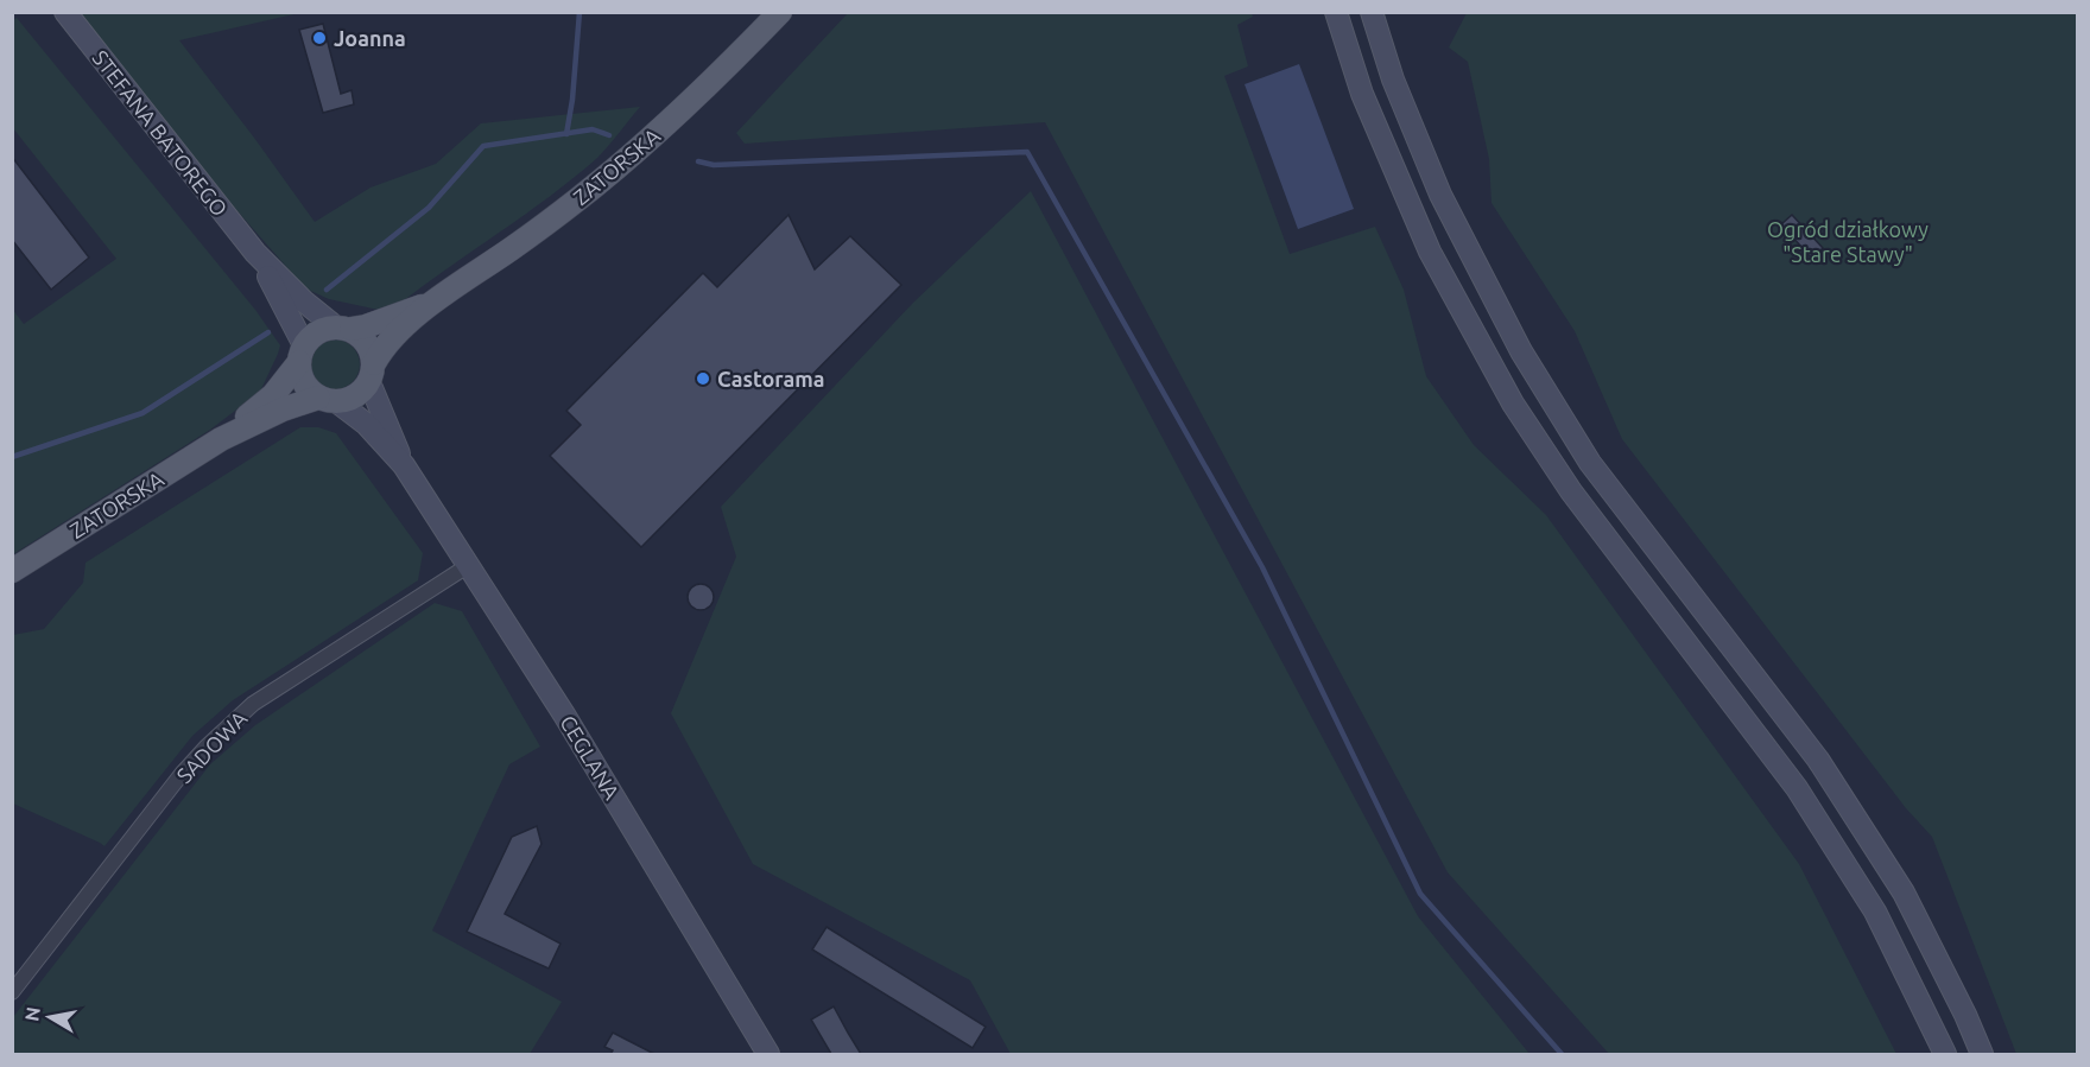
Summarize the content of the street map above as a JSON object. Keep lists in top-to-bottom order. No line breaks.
{"streets":{"main road":["STEFANA BATOREGO","ZATORSKA","CEGLANA"],"street":["SADOWA"]},"crossings":[["STEFANA BATOREGO","ZATORSKA"],["STEFANA BATOREGO","CEGLANA"],["ZATORSKA","CEGLANA"],["SADOWA","CEGLANA"]],"parks":["Ogród działkowy \"Stare Stawy\""],"places":["Joanna","Castorama"],"north":"left"}
